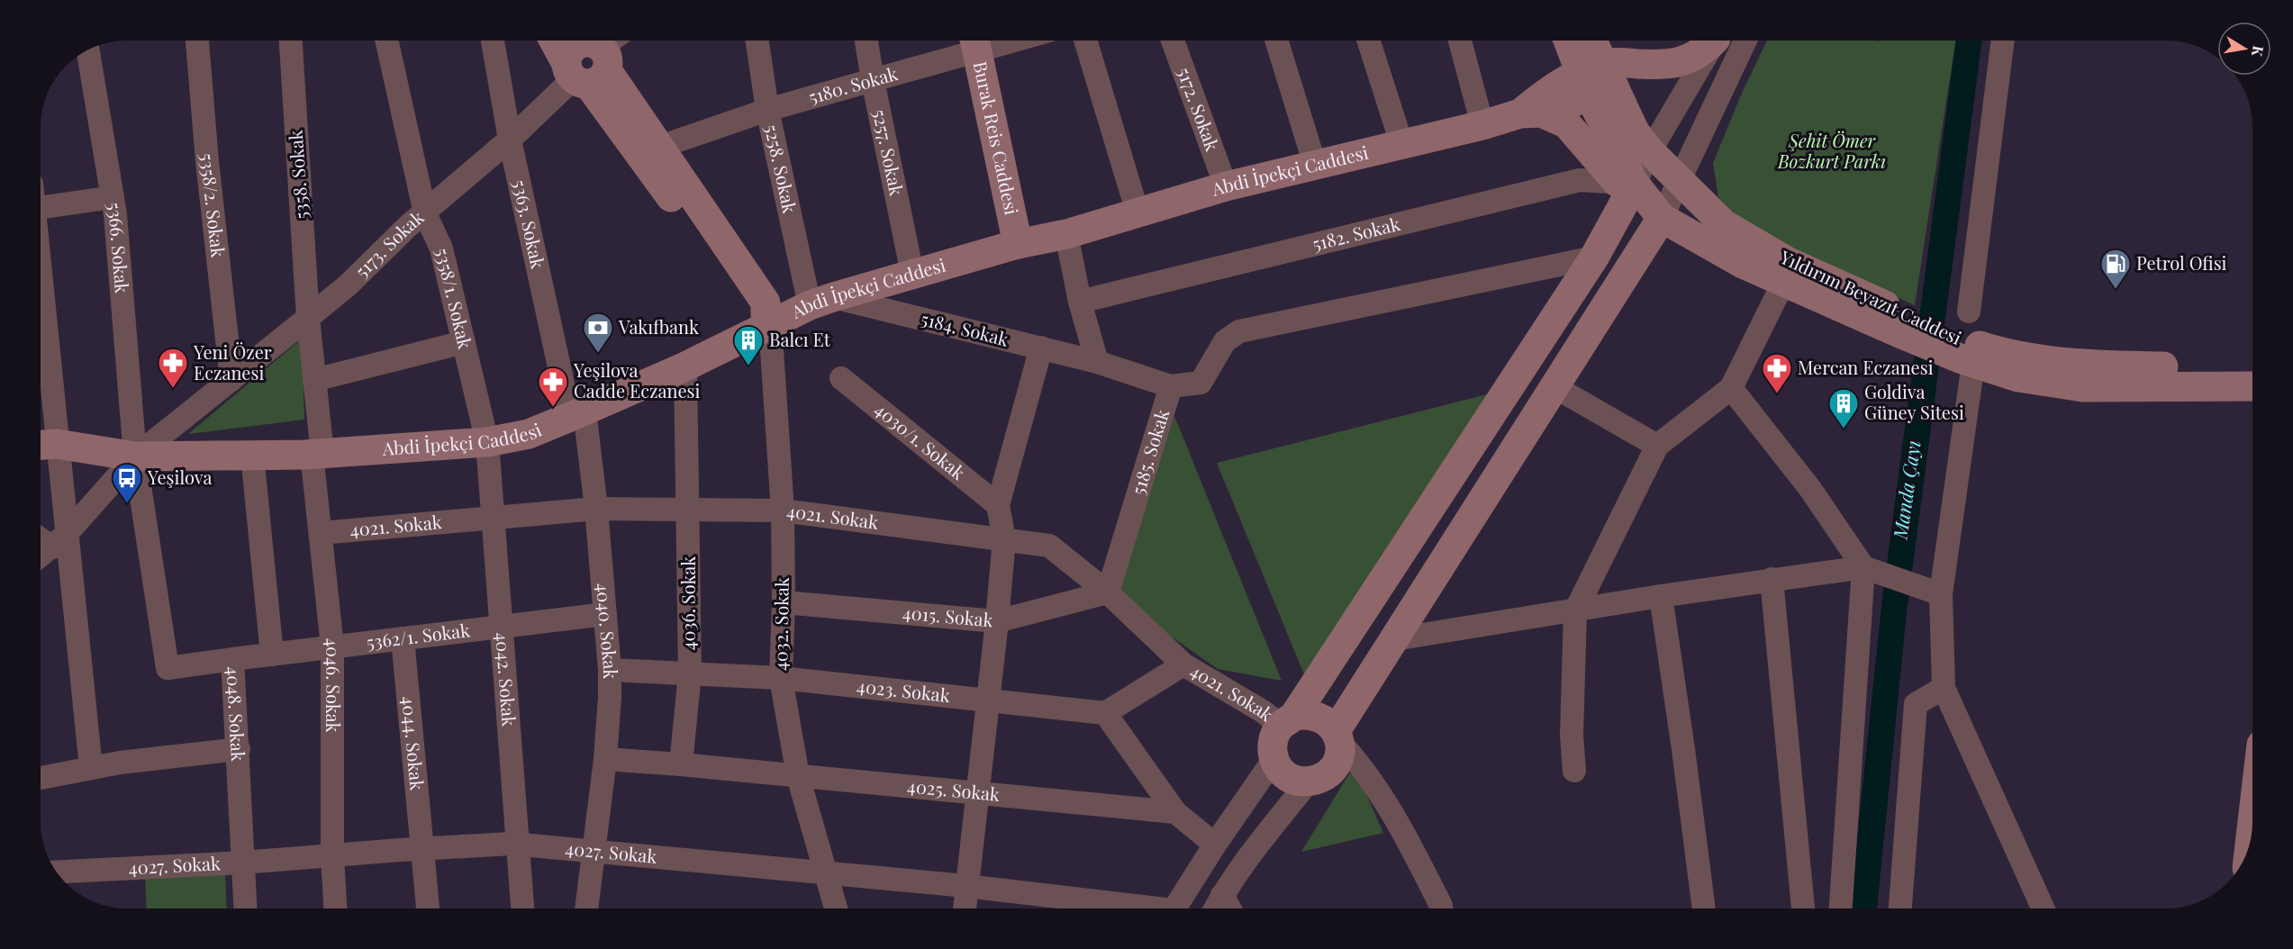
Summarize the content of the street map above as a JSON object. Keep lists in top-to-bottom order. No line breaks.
{"streets":{"main road":["Burak Reis Caddesi","Abdi İpekçi Caddesi","Yıldırım Beyazıt Caddesi","4021. Sokak"],"street":["5180. Sokak","5172. Sokak","5257. Sokak","5258. Sokak","5358. Sokak","5358/2. Sokak","5363. Sokak","5182. Sokak","5173. Sokak","5366. Sokak","5358/1. Sokak","5184. Sokak","4030/1. Sokak","5185. Sokak","4036. Sokak","4015. Sokak","4032. Sokak","4040. Sokak","5362/1. Sokak","4042. Sokak","4046. Sokak","4023. Sokak","4048. Sokak","4044. Sokak","4025. Sokak","4027. Sokak"]},"crossings":[["5180. Sokak","Burak Reis Caddesi"],["5180. Sokak","5257. Sokak"],["5180. Sokak","5258. Sokak"],["5172. Sokak","Abdi İpekçi Caddesi"],["Burak Reis Caddesi","Abdi İpekçi Caddesi"],["5257. Sokak","Abdi İpekçi Caddesi"],["5258. Sokak","Abdi İpekçi Caddesi"],["5258. Sokak","5184. Sokak"],["Abdi İpekçi Caddesi","5363. Sokak"],["Abdi İpekçi Caddesi","5173. Sokak"],["Abdi İpekçi Caddesi","5366. Sokak"],["Abdi İpekçi Caddesi","Yıldırım Beyazıt Caddesi"],["Abdi İpekçi Caddesi","5358/1. Sokak"],["Abdi İpekçi Caddesi","5184. Sokak"],["Abdi İpekçi Caddesi","4036. Sokak"],["Abdi İpekçi Caddesi","4032. Sokak"],["Abdi İpekçi Caddesi","4040. Sokak"],["Abdi İpekçi Caddesi","4042. Sokak"],["Abdi İpekçi Caddesi","4046. Sokak"],["Abdi İpekçi Caddesi","4048. Sokak"],["5358. Sokak","5173. Sokak"],["5358/2. Sokak","5173. Sokak"],["5363. Sokak","5173. Sokak"],["5363. Sokak","4040. Sokak"],["5182. Sokak","Yıldırım Beyazıt Caddesi"],["5173. Sokak","5366. Sokak"],["5173. Sokak","5358/1. Sokak"],["5173. Sokak","4048. Sokak"],["5366. Sokak","4048. Sokak"],["5358/1. Sokak","4042. Sokak"],["5184. Sokak","5185. Sokak"],["5185. Sokak","4021. Sokak"],["5185. Sokak","4015. Sokak"],["4021. Sokak","4036. Sokak"],["4021. Sokak","4015. Sokak"],["4021. Sokak","4032. Sokak"],["4021. Sokak","4040. Sokak"],["4021. Sokak","4042. Sokak"],["4021. Sokak","4046. Sokak"],["4036. Sokak","4023. Sokak"],["4036. Sokak","4025. Sokak"],["4015. Sokak","4032. Sokak"],["4032. Sokak","4023. Sokak"],["4032. Sokak","4025. Sokak"],["4032. Sokak","4027. Sokak"],["4040. Sokak","5362/1. Sokak"],["4040. Sokak","4023. Sokak"],["4040. Sokak","4027. Sokak"],["5362/1. Sokak","4042. Sokak"],["5362/1. Sokak","4046. Sokak"],["5362/1. Sokak","4048. Sokak"],["5362/1. Sokak","4044. Sokak"],["4042. Sokak","4027. Sokak"],["4046. Sokak","4027. Sokak"],["4048. Sokak","4027. Sokak"],["4044. Sokak","4027. Sokak"]],"water":["Manda Çayı"],"parks":["Şehit Ömer Bozkurt Parkı"],"places":{"fuel station":["Petrol Ofisi"],"bank":["Vakıfbank"],"building":["Balcı Et","Goldiva Güney Sitesi"],"pharmacy":["Yeni Özer Eczanesi","Mercan Eczanesi","Yeşilova Cadde Eczanesi"],"bus stop":["Yeşilova"]},"north":"right"}
